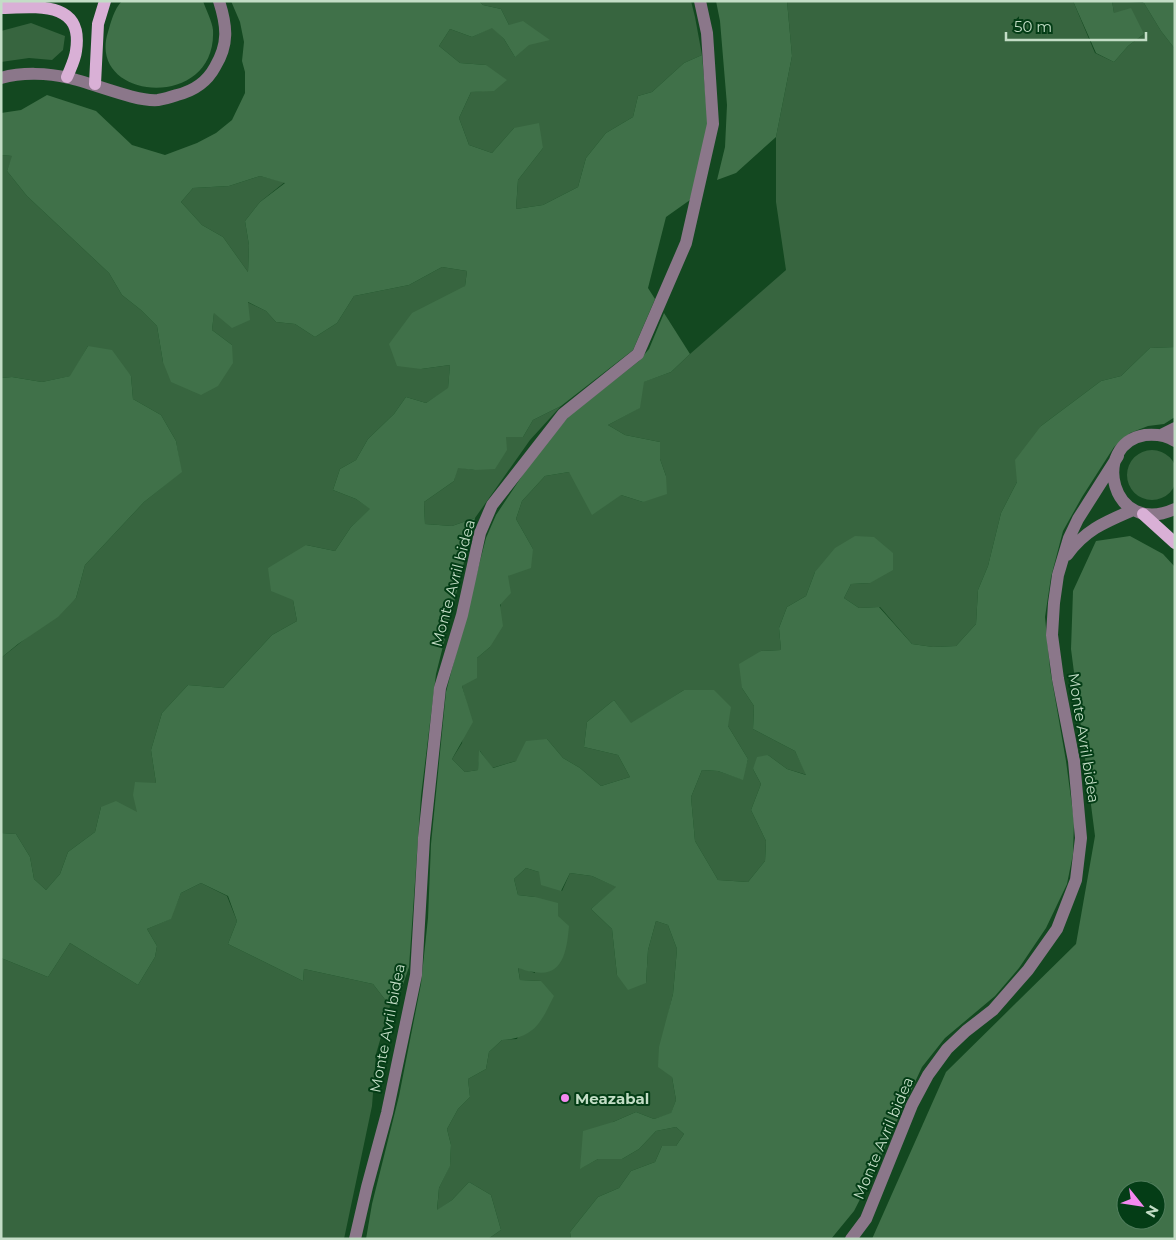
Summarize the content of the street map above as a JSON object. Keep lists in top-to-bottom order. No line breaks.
{"streets":{"street":["Monte Avril bidea"]},"places":["Meazabal"],"scale_bar":"50 m","north":"bottom right"}
